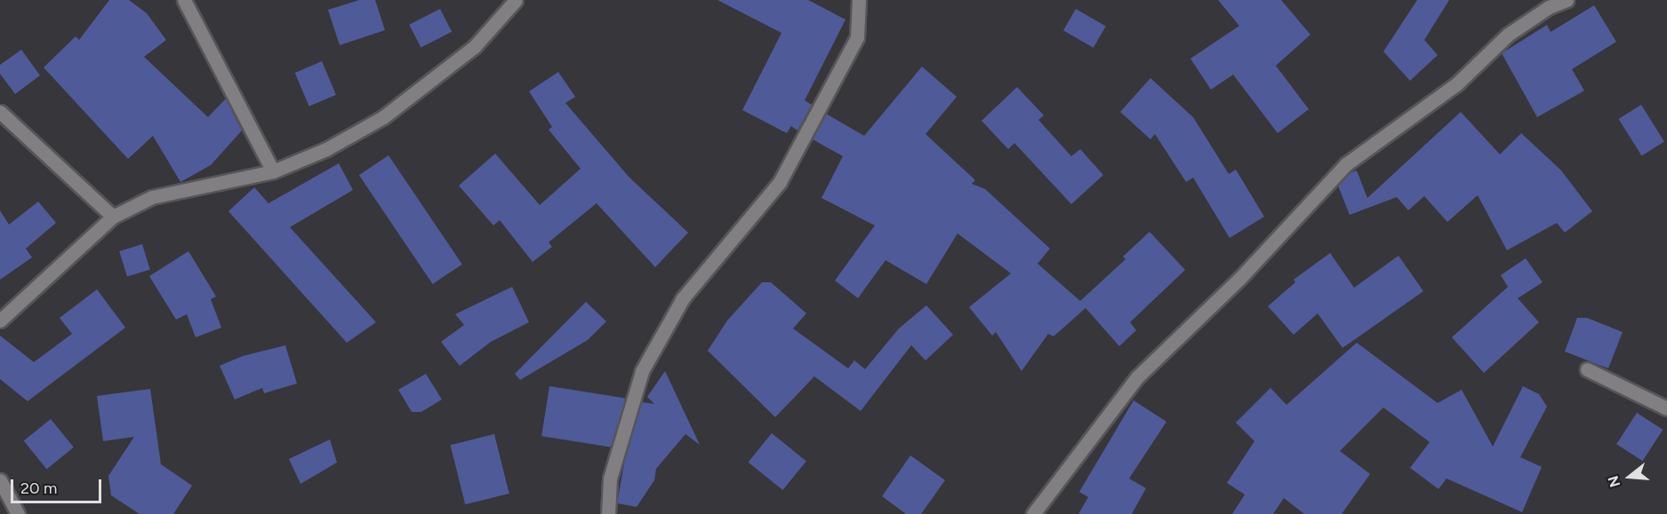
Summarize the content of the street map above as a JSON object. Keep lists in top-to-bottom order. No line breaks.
{"scale_bar":"20 m","north":"left"}
